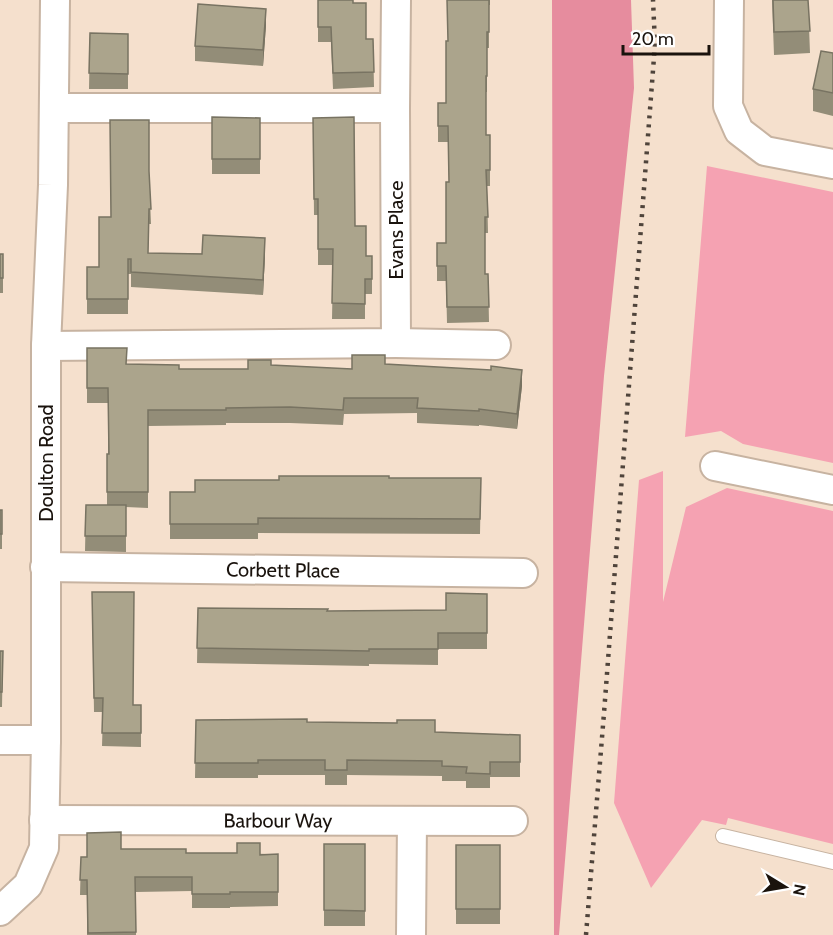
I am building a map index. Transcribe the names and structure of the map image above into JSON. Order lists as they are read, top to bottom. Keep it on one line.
{"streets":{"street":["Evans Place","Doulton Road","Corbett Place","Barbour Way"]},"crossings":[["Doulton Road","Corbett Place"],["Doulton Road","Barbour Way"]],"scale_bar":"20 m","north":"right"}
